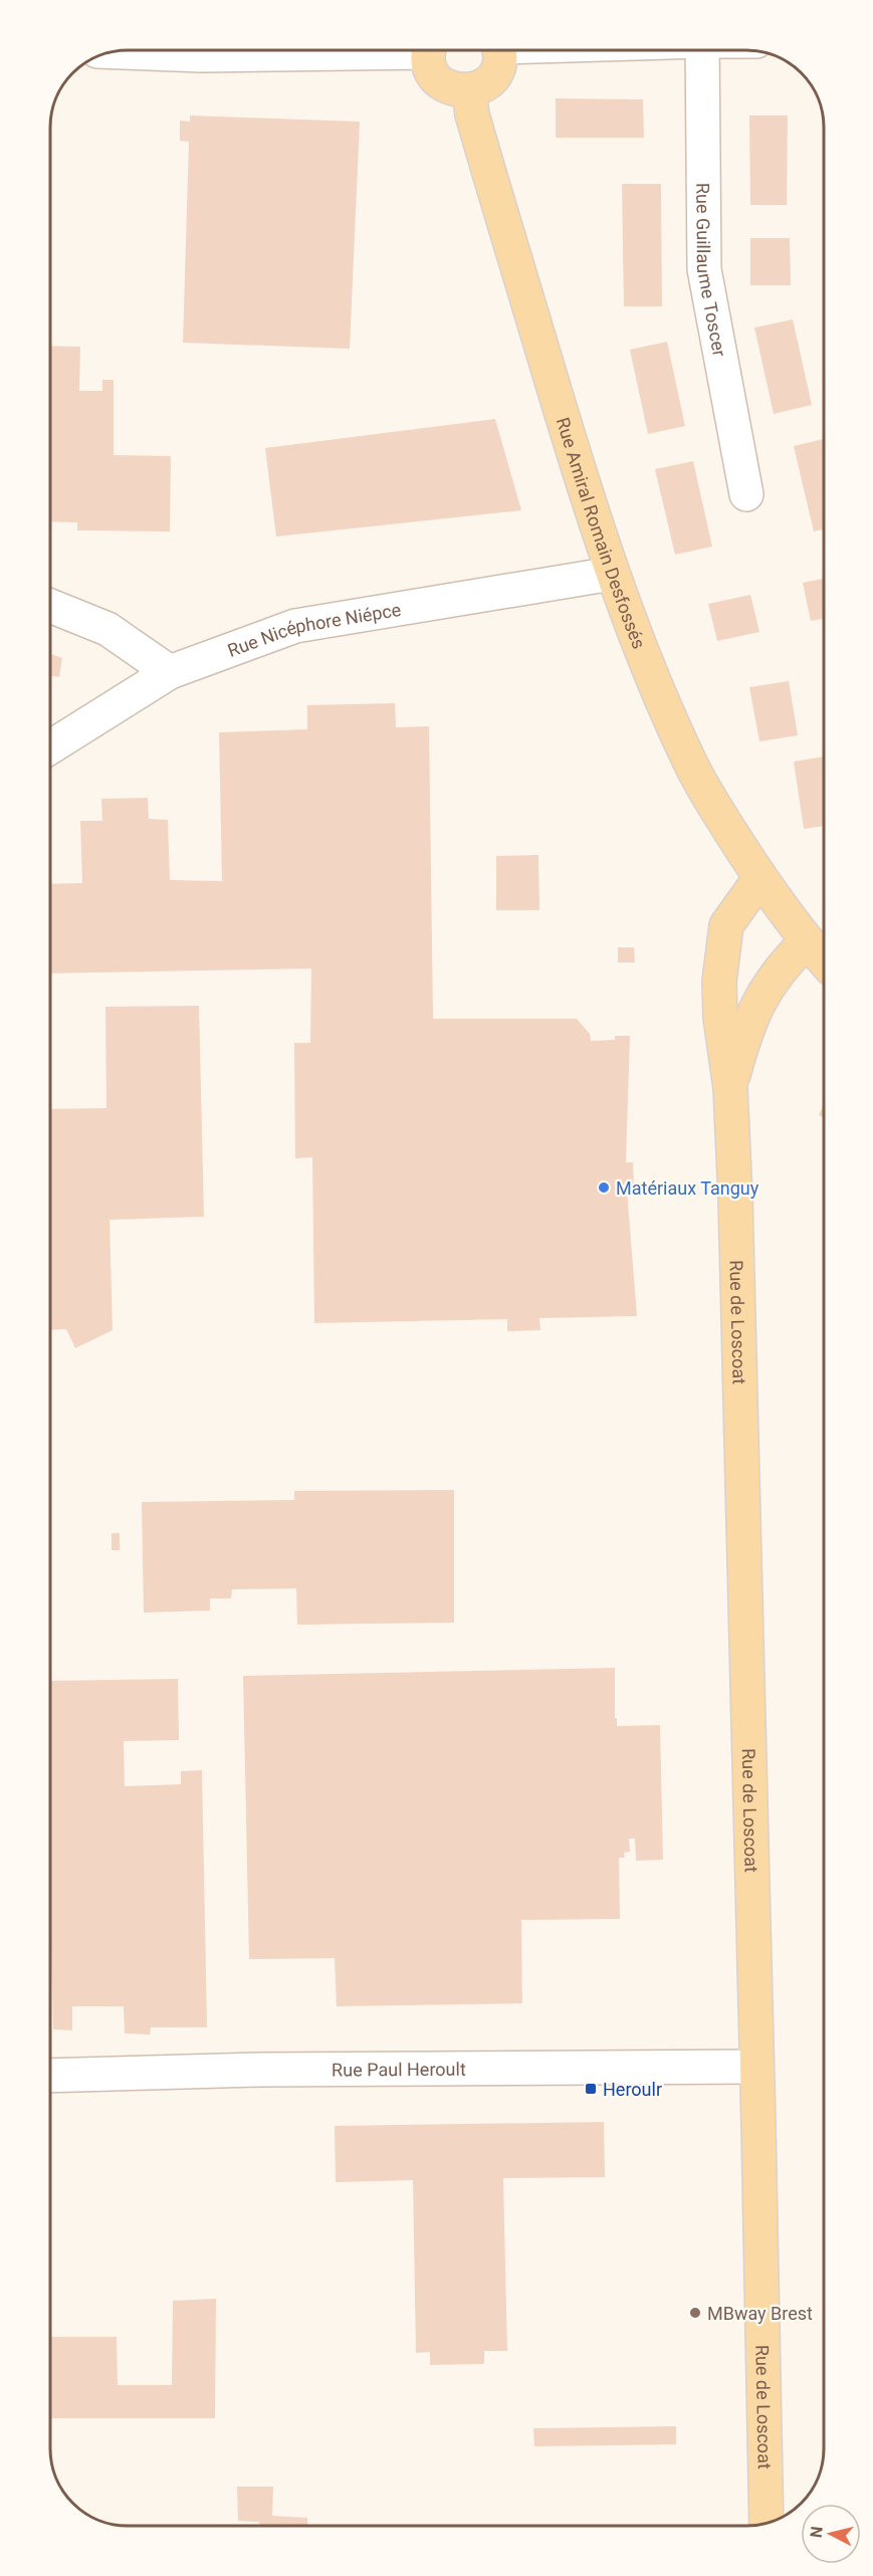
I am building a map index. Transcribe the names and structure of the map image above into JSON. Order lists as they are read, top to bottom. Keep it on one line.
{"streets":{"main road":["Rue Amiral Romain Desfossés","Rue de Loscoat"],"street":["Rue Guillaume Toscer","Rue Nicéphore Niépce","Rue Paul Heroult"]},"crossings":[["Rue Amiral Romain Desfossés","Rue Nicéphore Niépce"],["Rue Amiral Romain Desfossés","Rue de Loscoat"],["Rue de Loscoat","Rue Paul Heroult"]],"places":{"other":["Matériaux Tanguy","MBway Brest"],"transit":["Heroulr"]},"north":"left"}
